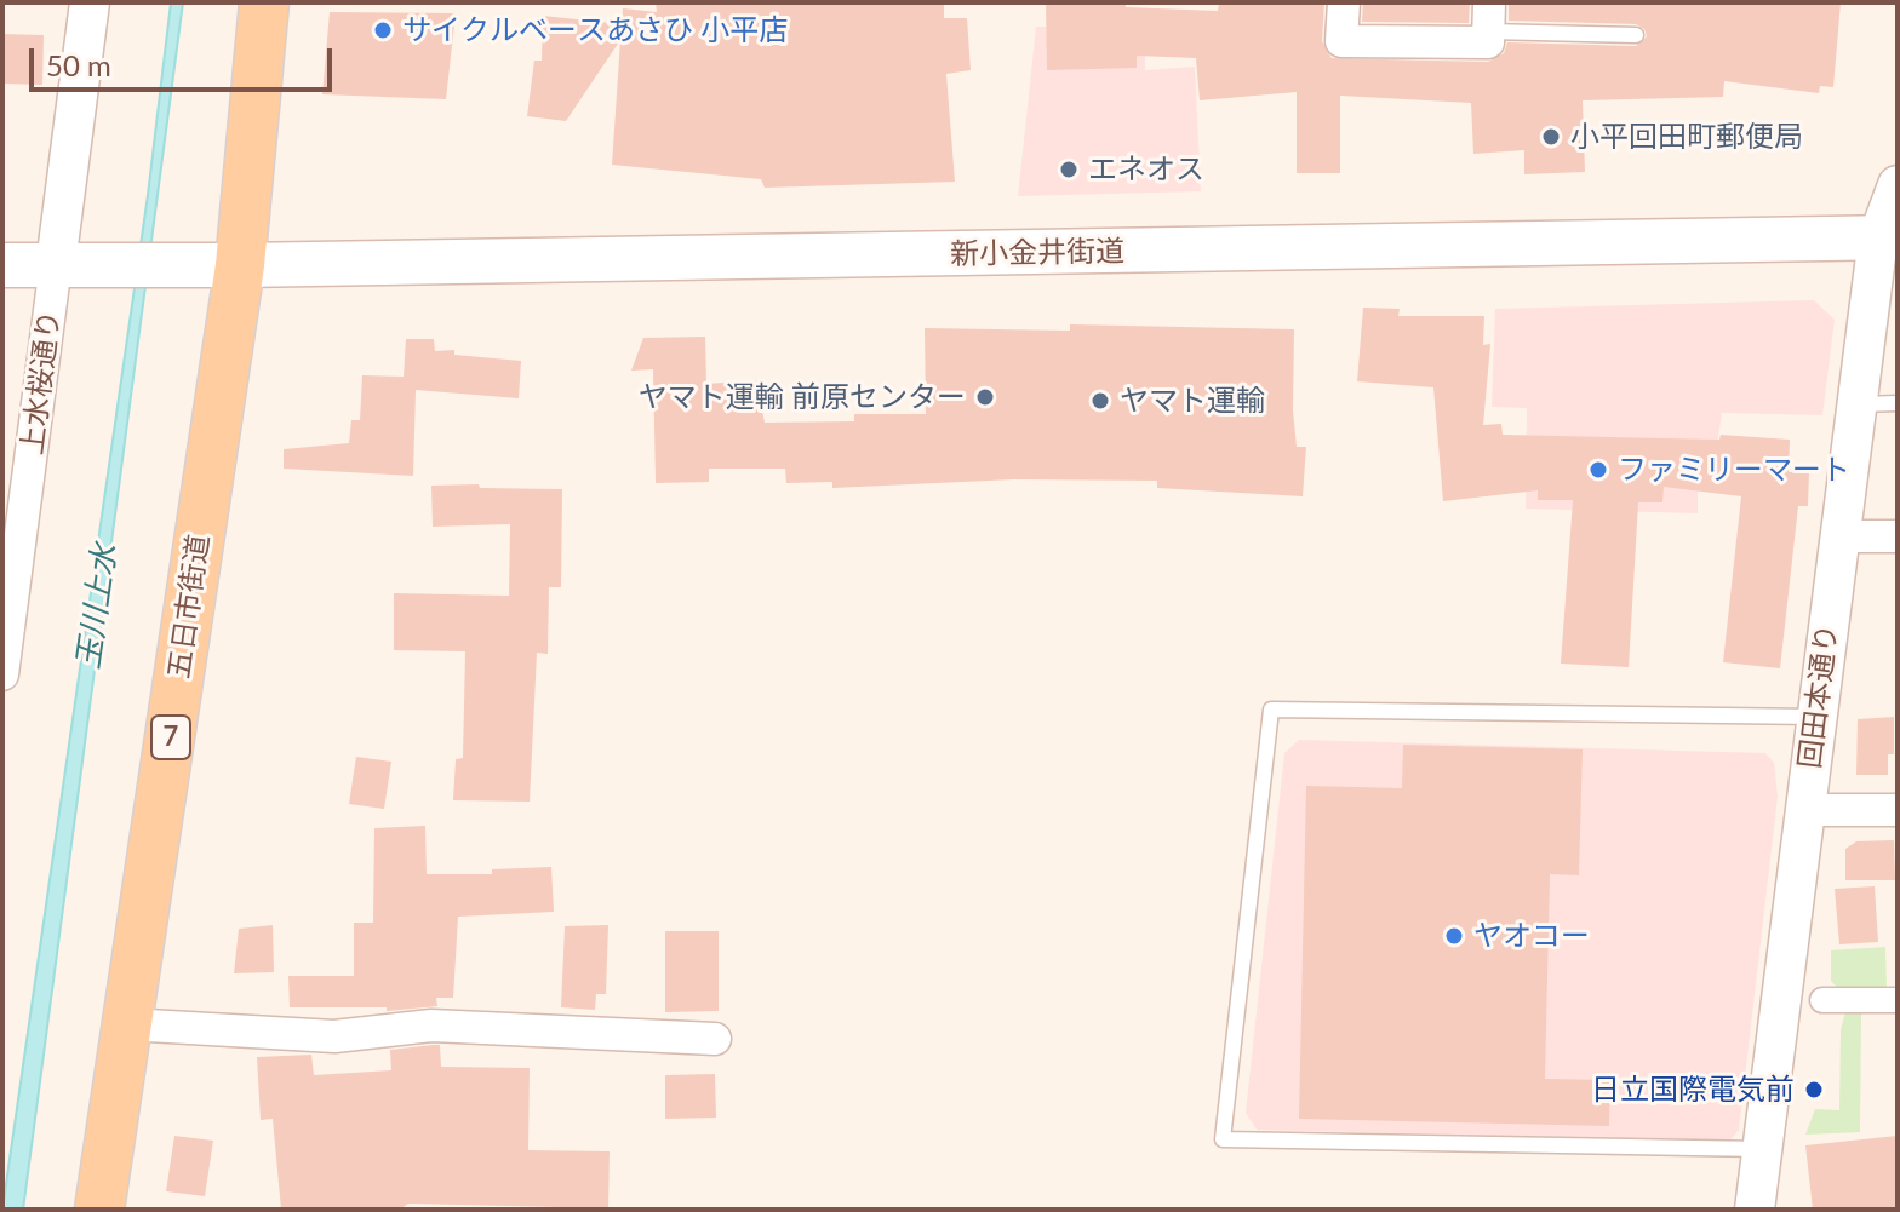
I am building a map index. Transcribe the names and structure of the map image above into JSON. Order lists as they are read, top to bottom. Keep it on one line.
{"streets":{"main road":["新小金井街道","五日市街道","7"],"street":["上水桜通り","回田本通り"]},"crossings":[["新小金井街道","上水桜通り"],["新小金井街道","五日市街道"],["新小金井街道","回田本通り"]],"water":["玉川上水"],"places":["サイクルベースあさひ 小平店","小平回田町郵便局","エネオス","ヤマト運輸 前原センター","ヤマト運輸","ファミリーマート","ヤオコー","日立国際電気前"],"scale_bar":"50 m"}
